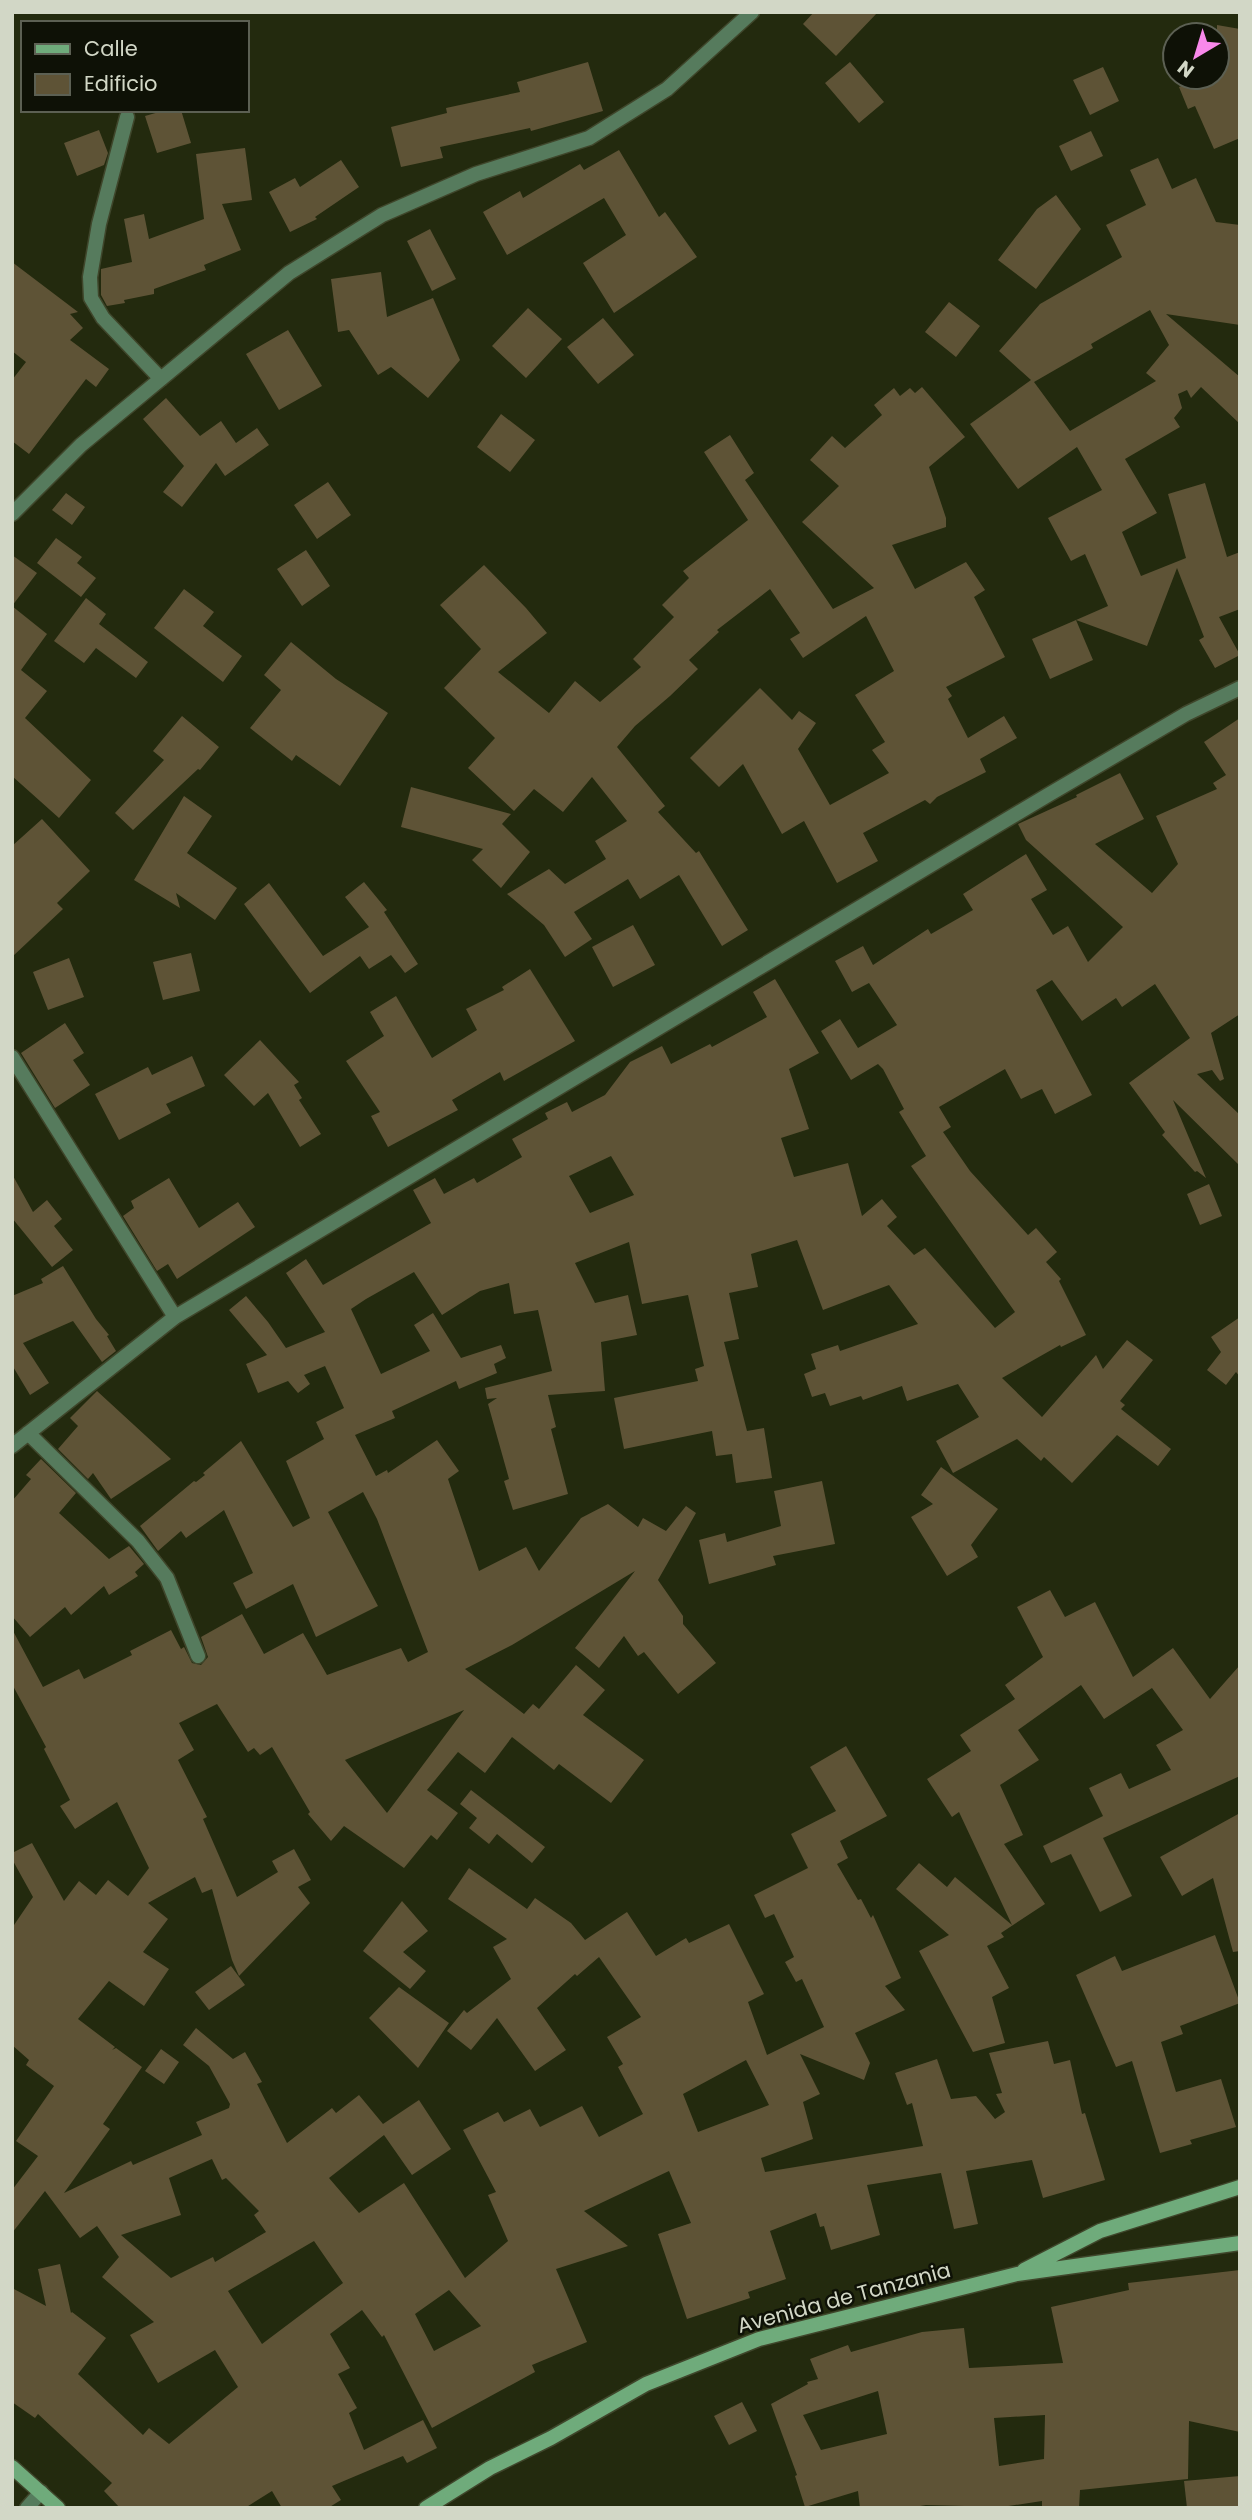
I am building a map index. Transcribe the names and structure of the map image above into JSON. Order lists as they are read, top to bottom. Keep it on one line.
{"streets":{"main road":["Avenida de Tanzania"]},"legend":["Calle","Edificio"],"north":"bottom left"}
